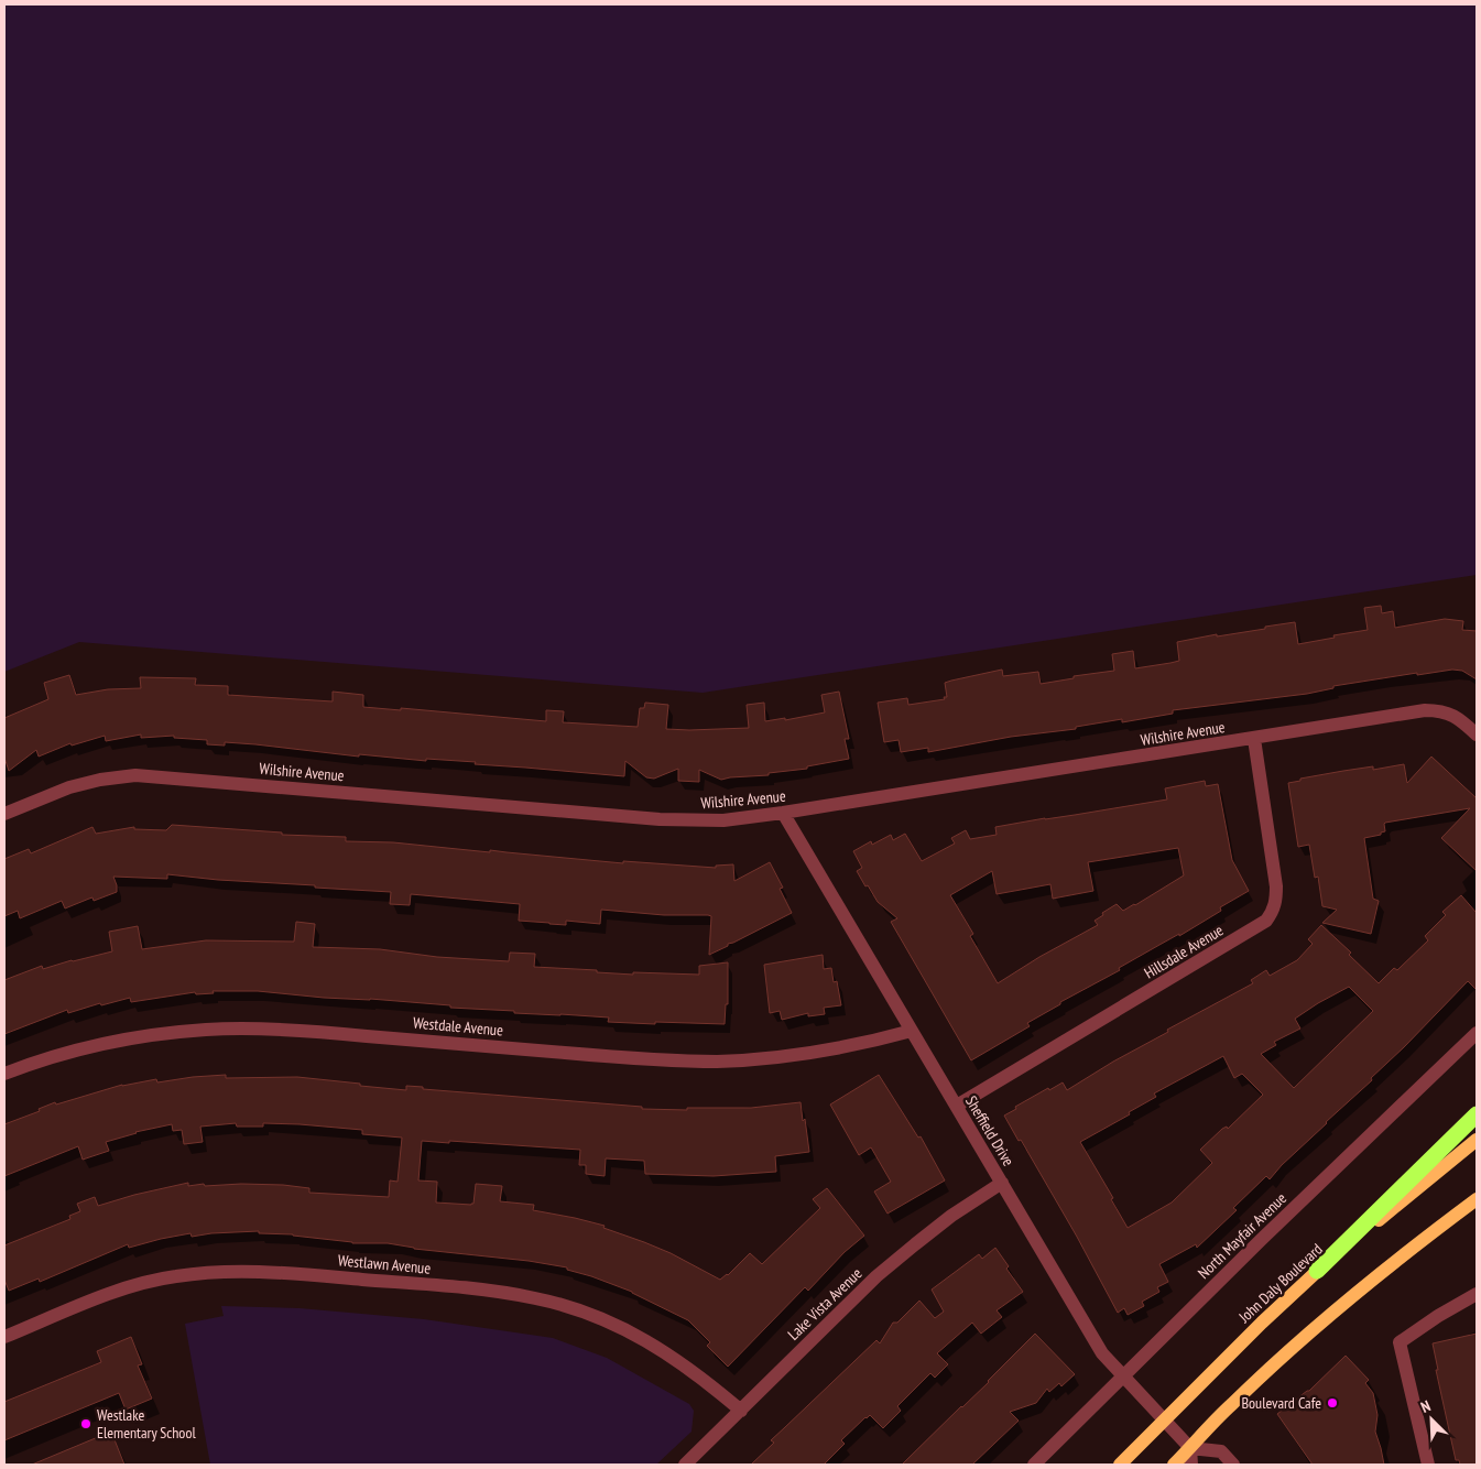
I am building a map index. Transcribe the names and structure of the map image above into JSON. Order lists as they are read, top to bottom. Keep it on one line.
{"streets":{"main road":["John Daly Boulevard"],"street":["Wilshire Avenue","Hillsdale Avenue","Westdale Avenue","Sheffield Drive","North Mayfair Avenue","Westlawn Avenue","Lake Vista Avenue"]},"crossings":[["Wilshire Avenue","Hillsdale Avenue"],["Wilshire Avenue","Sheffield Drive"],["Hillsdale Avenue","Sheffield Drive"],["Westdale Avenue","Sheffield Drive"],["Sheffield Drive","North Mayfair Avenue"],["Sheffield Drive","John Daly Boulevard"],["Sheffield Drive","Lake Vista Avenue"],["Westlawn Avenue","Lake Vista Avenue"]],"places":["Boulevard Cafe","Westlake Elementary School"],"north":"top left"}
